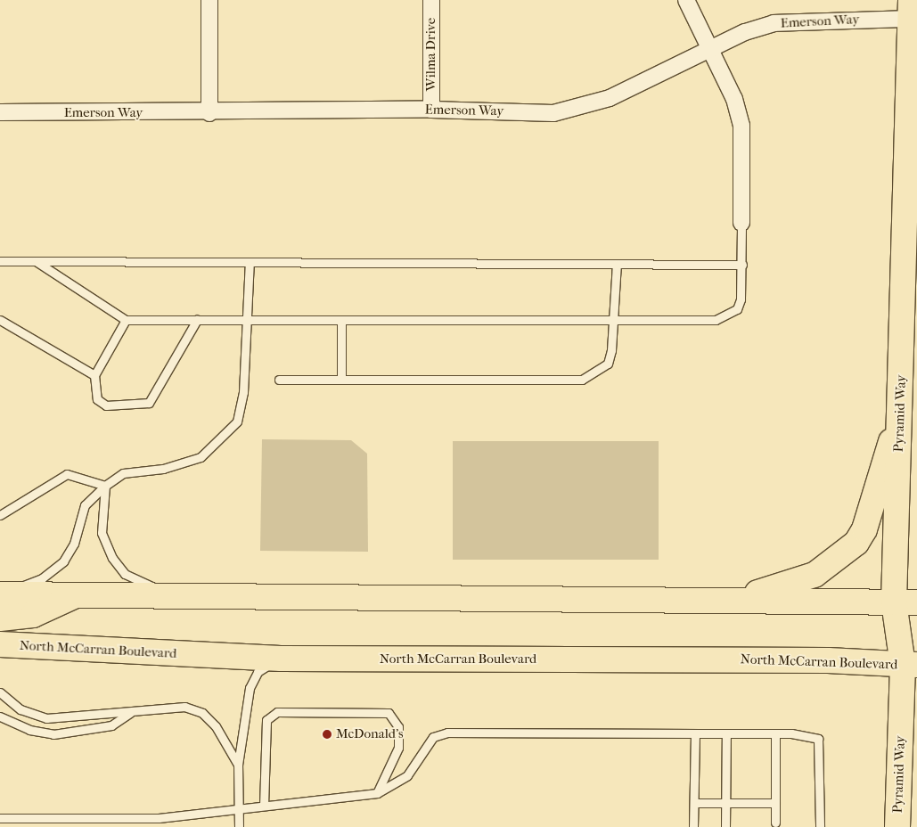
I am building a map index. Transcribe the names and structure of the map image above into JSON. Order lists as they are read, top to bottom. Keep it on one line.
{"streets":{"main road":["Pyramid Way","North McCarran Boulevard"],"street":["Emerson Way","Wilma Drive"]},"crossings":[["Emerson Way","Wilma Drive"],["Emerson Way","Pyramid Way"],["Pyramid Way","North McCarran Boulevard"]],"places":["McDonald's"]}
